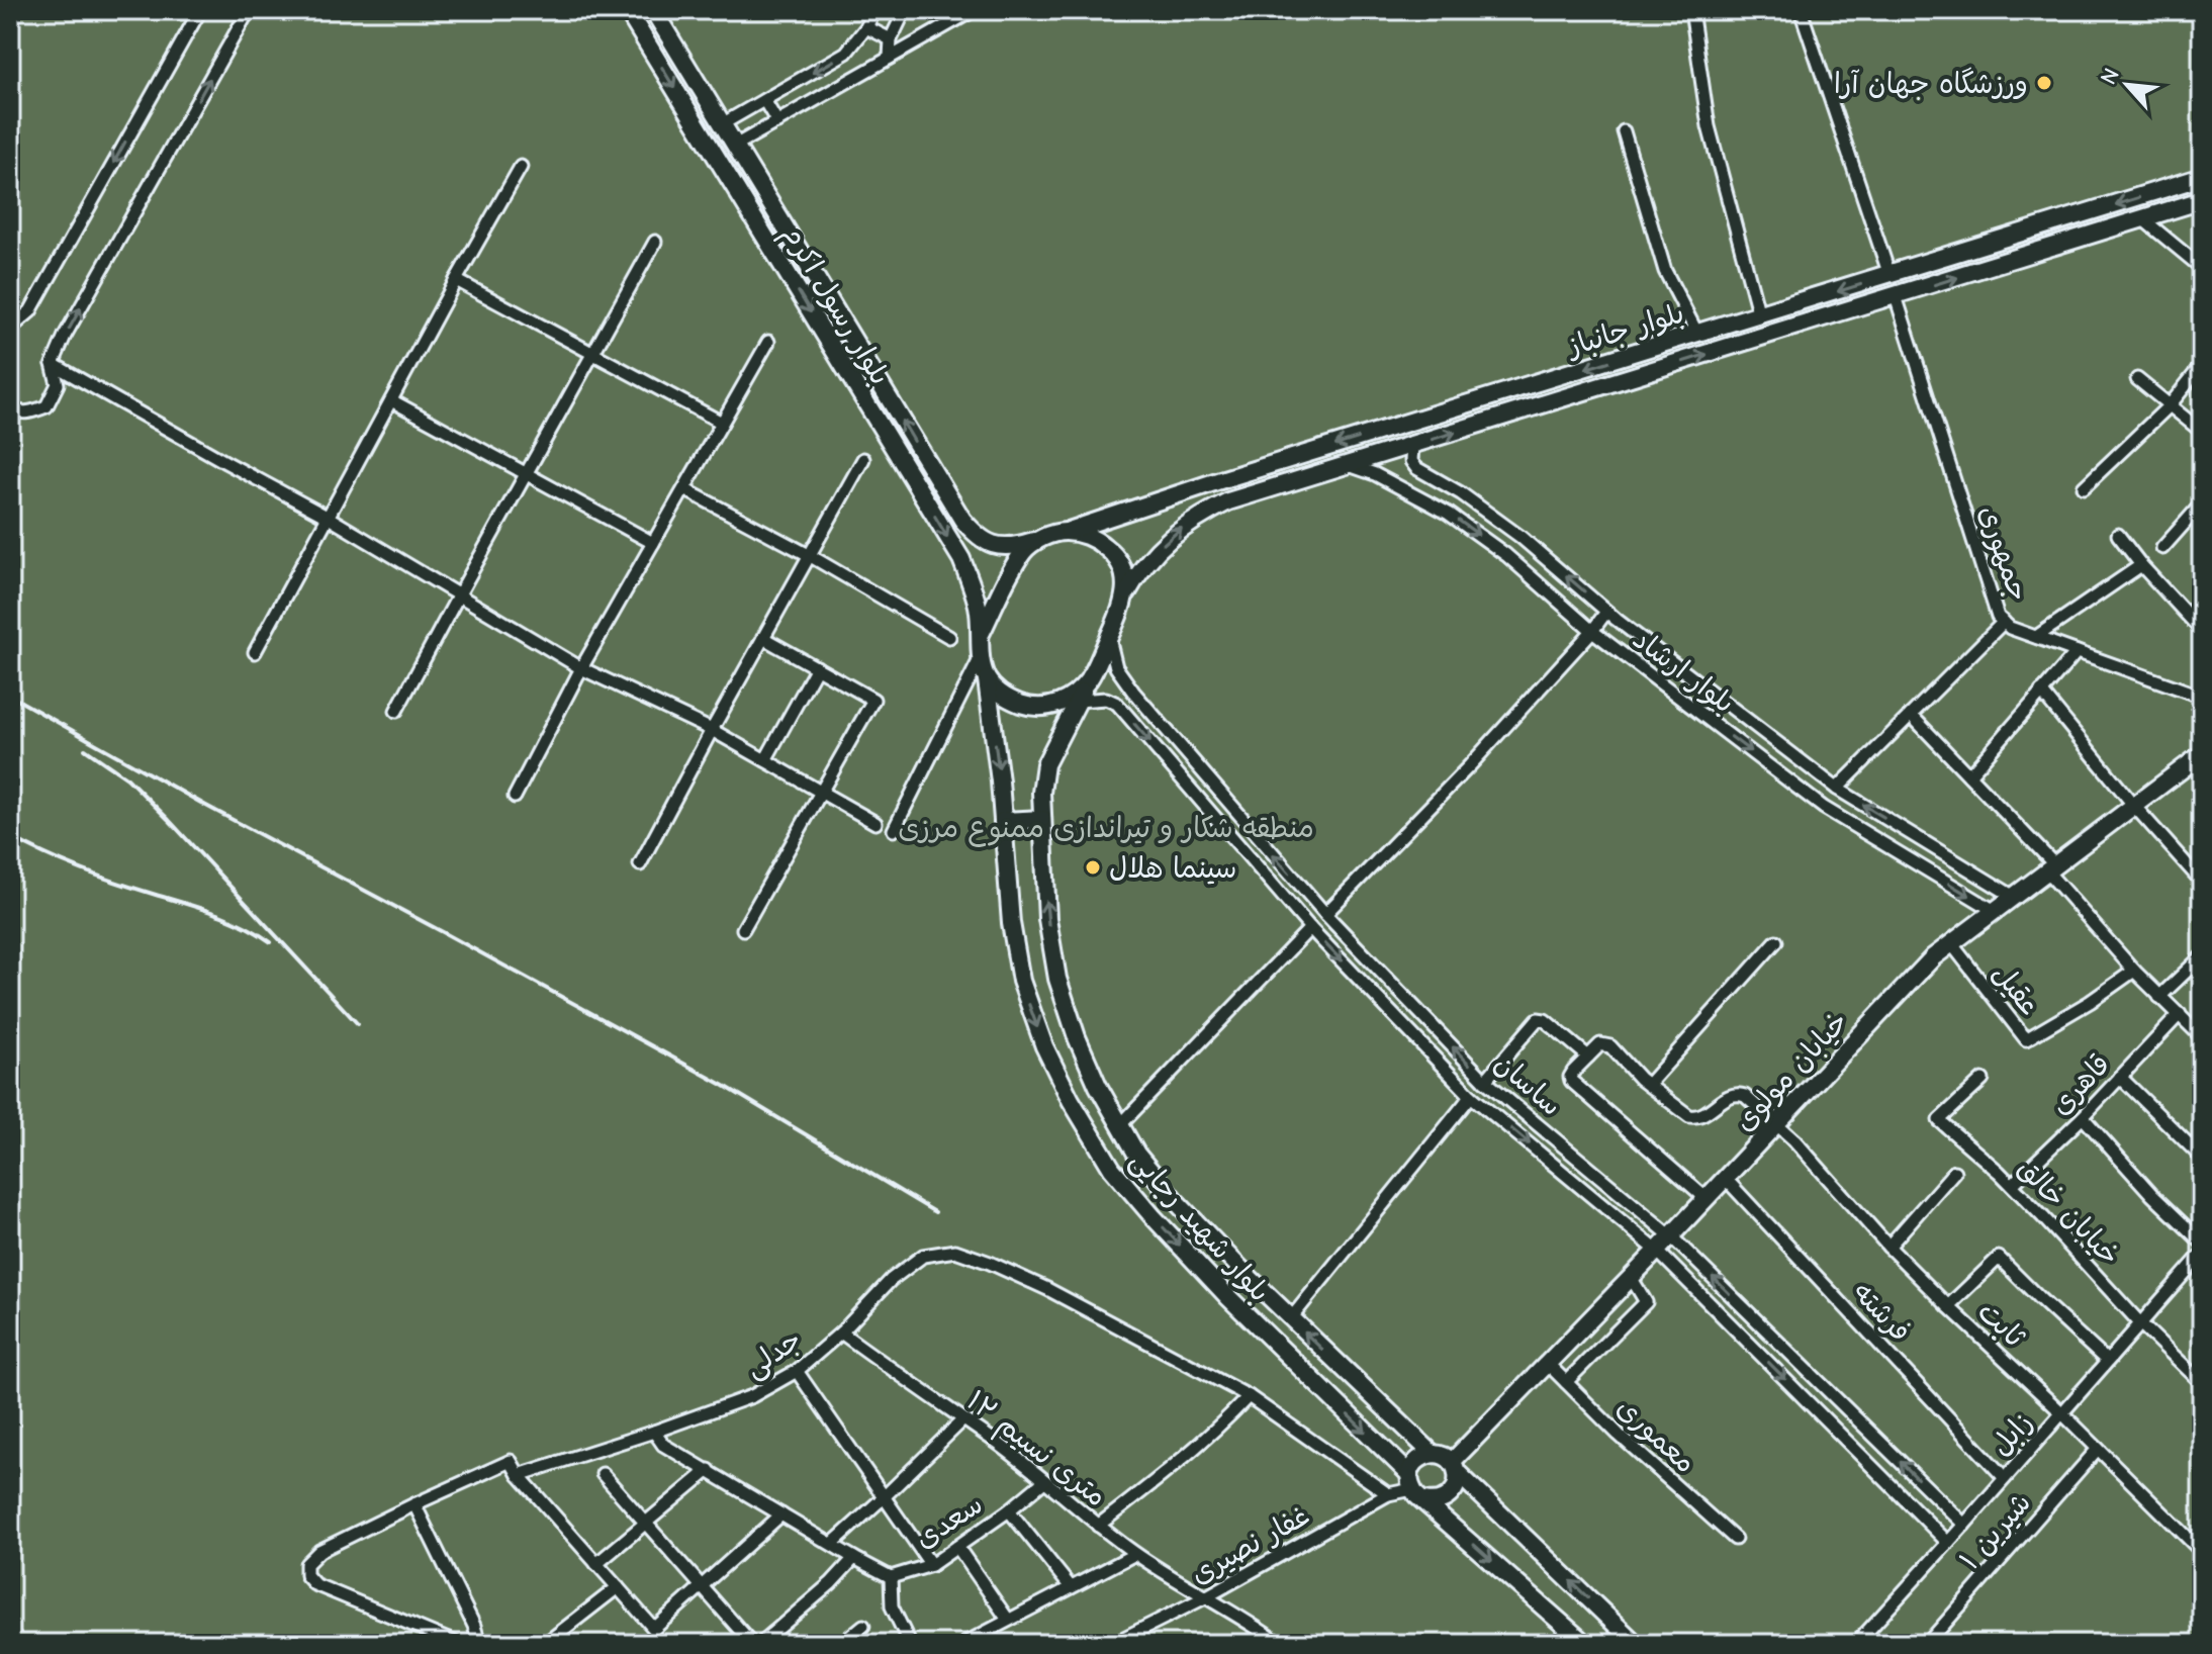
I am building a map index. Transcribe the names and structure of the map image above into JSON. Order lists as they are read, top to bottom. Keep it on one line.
{"streets":{"main road":["بلوار رسول اکرم","بلوار جانباز","خیابان مولوی","بلوار شهید رجایی"],"street":["جمهوری","بلوار ارشاد","عقیل","ساسان","قاهری","خیابان خالق","فرشته","ثابت","جدلی","زابل","معموری","۱۲ متری نسیم","سعدی","شیرین ۱","غفار نصیری"]},"crossings":[["بلوار رسول اکرم","بلوار جانباز"],["بلوار رسول اکرم","ساسان"],["بلوار رسول اکرم","بلوار شهید رجایی"],["بلوار جانباز","جمهوری"],["بلوار جانباز","بلوار ارشاد"],["بلوار جانباز","ساسان"],["بلوار جانباز","بلوار شهید رجایی"],["بلوار ارشاد","خیابان مولوی"],["عقیل","خیابان مولوی"],["خیابان مولوی","ساسان"],["خیابان مولوی","بلوار شهید رجایی"],["خیابان مولوی","فرشته"],["خیابان مولوی","ثابت"],["خیابان مولوی","معموری"],["خیابان مولوی","غفار نصیری"],["ساسان","بلوار شهید رجایی"],["ساسان","زابل"],["قاهری","خیابان خالق"],["خیابان خالق","زابل"],["بلوار شهید رجایی","غفار نصیری"],["فرشته","زابل"],["ثابت","زابل"],["ثابت","شیرین ۱"],["جدلی","۱۲ متری نسیم"],["جدلی","غفار نصیری"],["۱۲ متری نسیم","سعدی"],["۱۲ متری نسیم","غفار نصیری"]],"parks":["منطقه شکار و تیراندازی ممنوع مرزی"],"places":["ورزشگاه جهان آرا","سینما هلال"],"north":"top left"}
